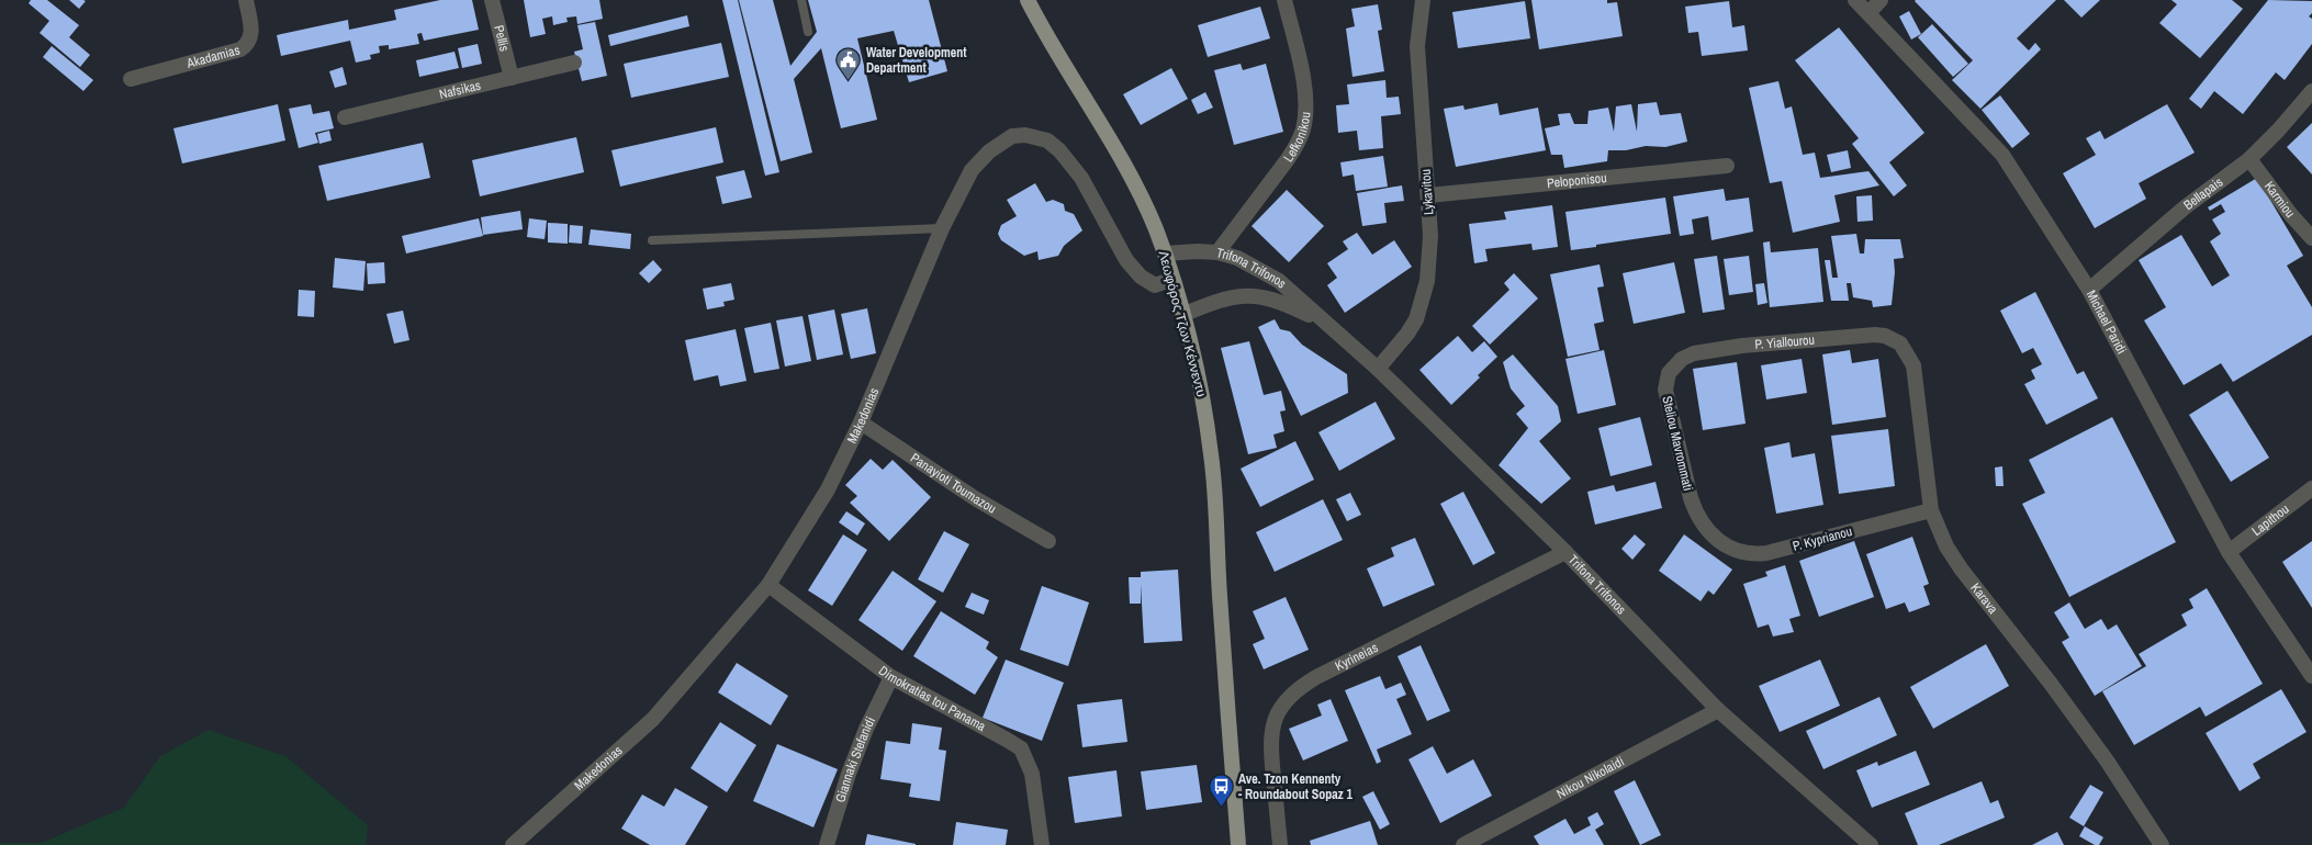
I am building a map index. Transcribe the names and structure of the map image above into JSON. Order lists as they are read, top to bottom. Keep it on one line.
{"streets":{"main road":["Λεωφόρος Τζων Κέννεντυ"],"street":["Pellis","Akadamias","Nafsikas","Lefkonikou","Peloponisou","Lykavitou","Bellapais","Karmiou","Trifona Trifonos","Michael Paridi","P. Yiallourou","Makedonias","Steliou Mavrommati","Panayioti Toumazou","Lapithou","P. Kyprianou","Karava","Kyrineias","Dimokratias tou Panama","Giannaki Stefanidi","Nikou Nikolaidi"]},"crossings":[["Pellis","Nafsikas"],["Lefkonikou","Trifona Trifonos"],["Peloponisou","Lykavitou"],["Lykavitou","Trifona Trifonos"],["Bellapais","Karmiou"],["Bellapais","Michael Paridi"],["Trifona Trifonos","Λεωφόρος Τζων Κέννεντυ"],["Trifona Trifonos","Kyrineias"],["Trifona Trifonos","Nikou Nikolaidi"],["Michael Paridi","Lapithou"],["Λεωφόρος Τζων Κέννεντυ","Makedonias"],["P. Yiallourou","Steliou Mavrommati"],["P. Yiallourou","Karava"],["Makedonias","Panayioti Toumazou"],["Makedonias","Dimokratias tou Panama"],["Steliou Mavrommati","P. Kyprianou"],["P. Kyprianou","Karava"],["Dimokratias tou Panama","Giannaki Stefanidi"]],"places":{"public building":["Water Development Department"],"bus stop":["Ave. Tzon Kennenty - Roundabout Sopaz 1"]}}
